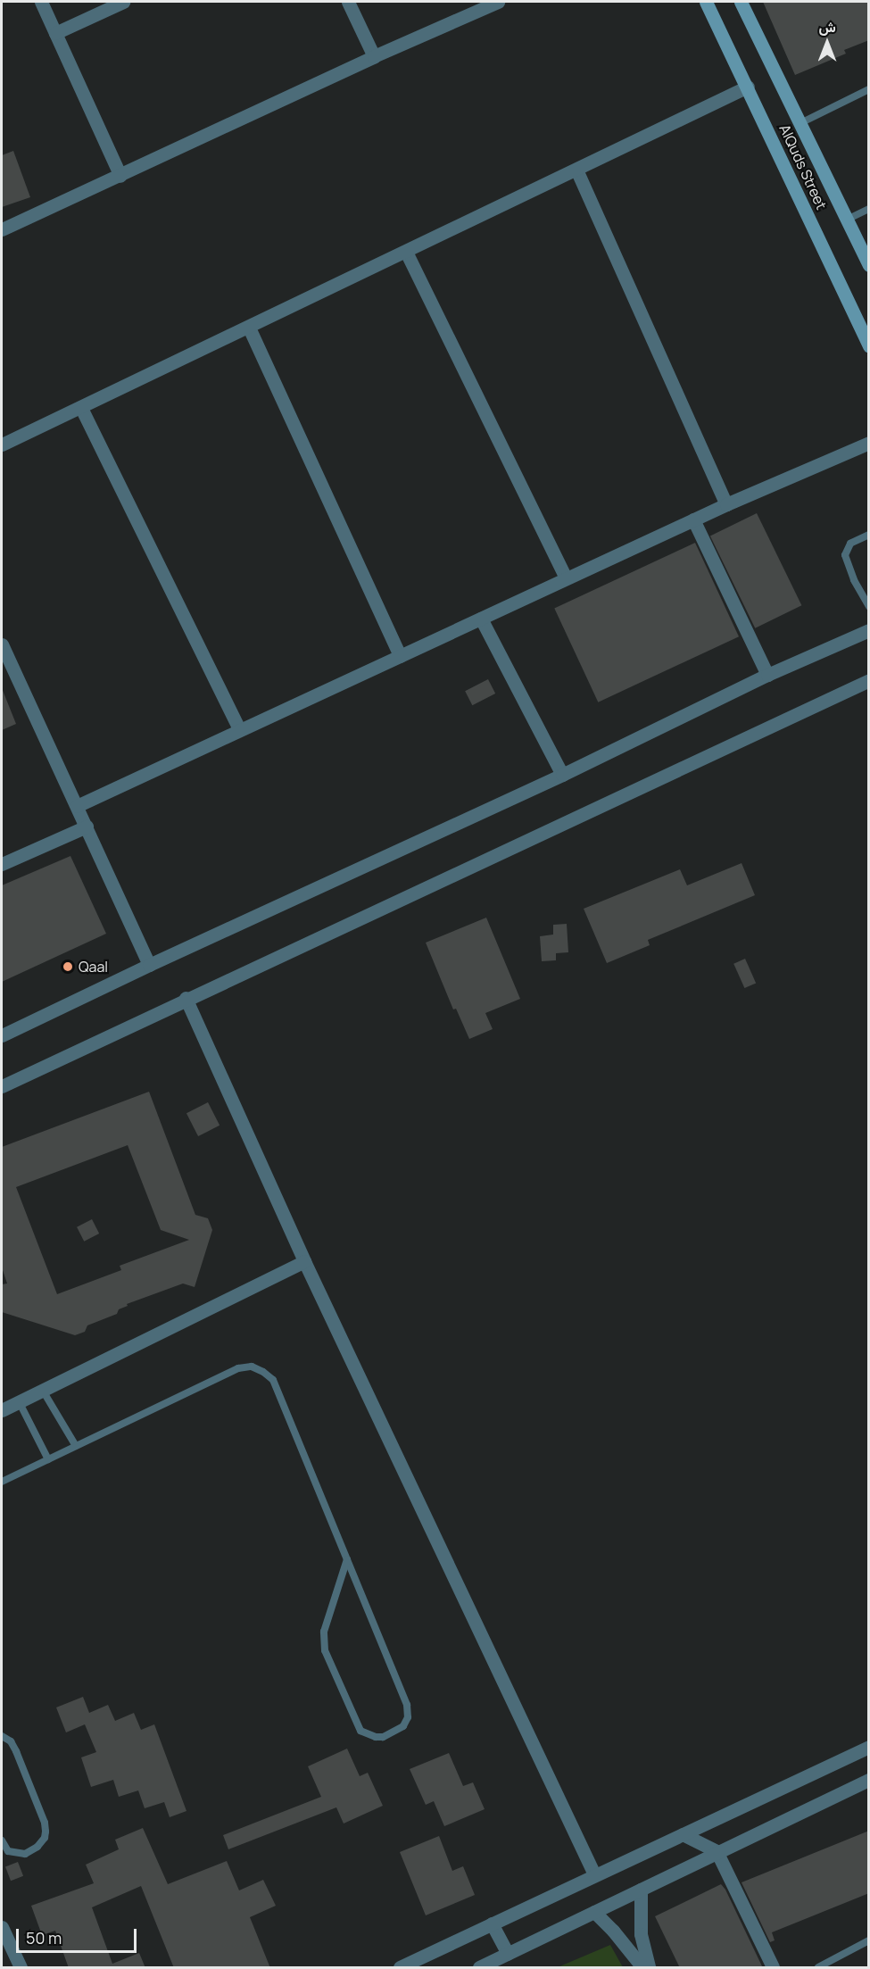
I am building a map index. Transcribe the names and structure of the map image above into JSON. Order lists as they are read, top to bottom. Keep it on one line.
{"streets":{"street":["AlQuds Street"]},"places":["Qaal"],"scale_bar":"50 m","north":"top"}
